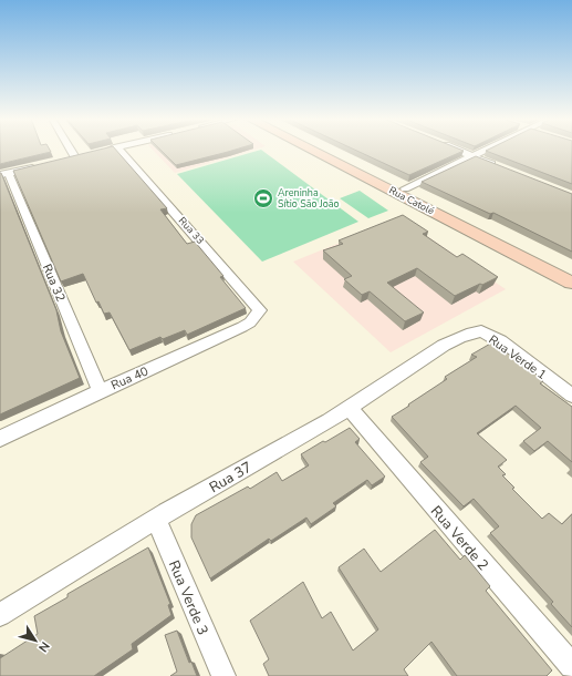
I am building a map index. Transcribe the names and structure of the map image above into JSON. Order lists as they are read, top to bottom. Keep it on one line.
{"streets":{"street":["Rua Catolé","Rua 33","Rua 32","Rua Verde 1","Rua 40","Rua 37","Rua Verde 2","Rua Verde 3"]},"crossings":[["Rua 33","Rua 40"],["Rua 32","Rua 40"],["Rua Verde 1","Rua 37"],["Rua 37","Rua Verde 2"],["Rua 37","Rua Verde 3"]],"places":{"sports":["Areninha Sítio São João"]},"north":"bottom right"}
